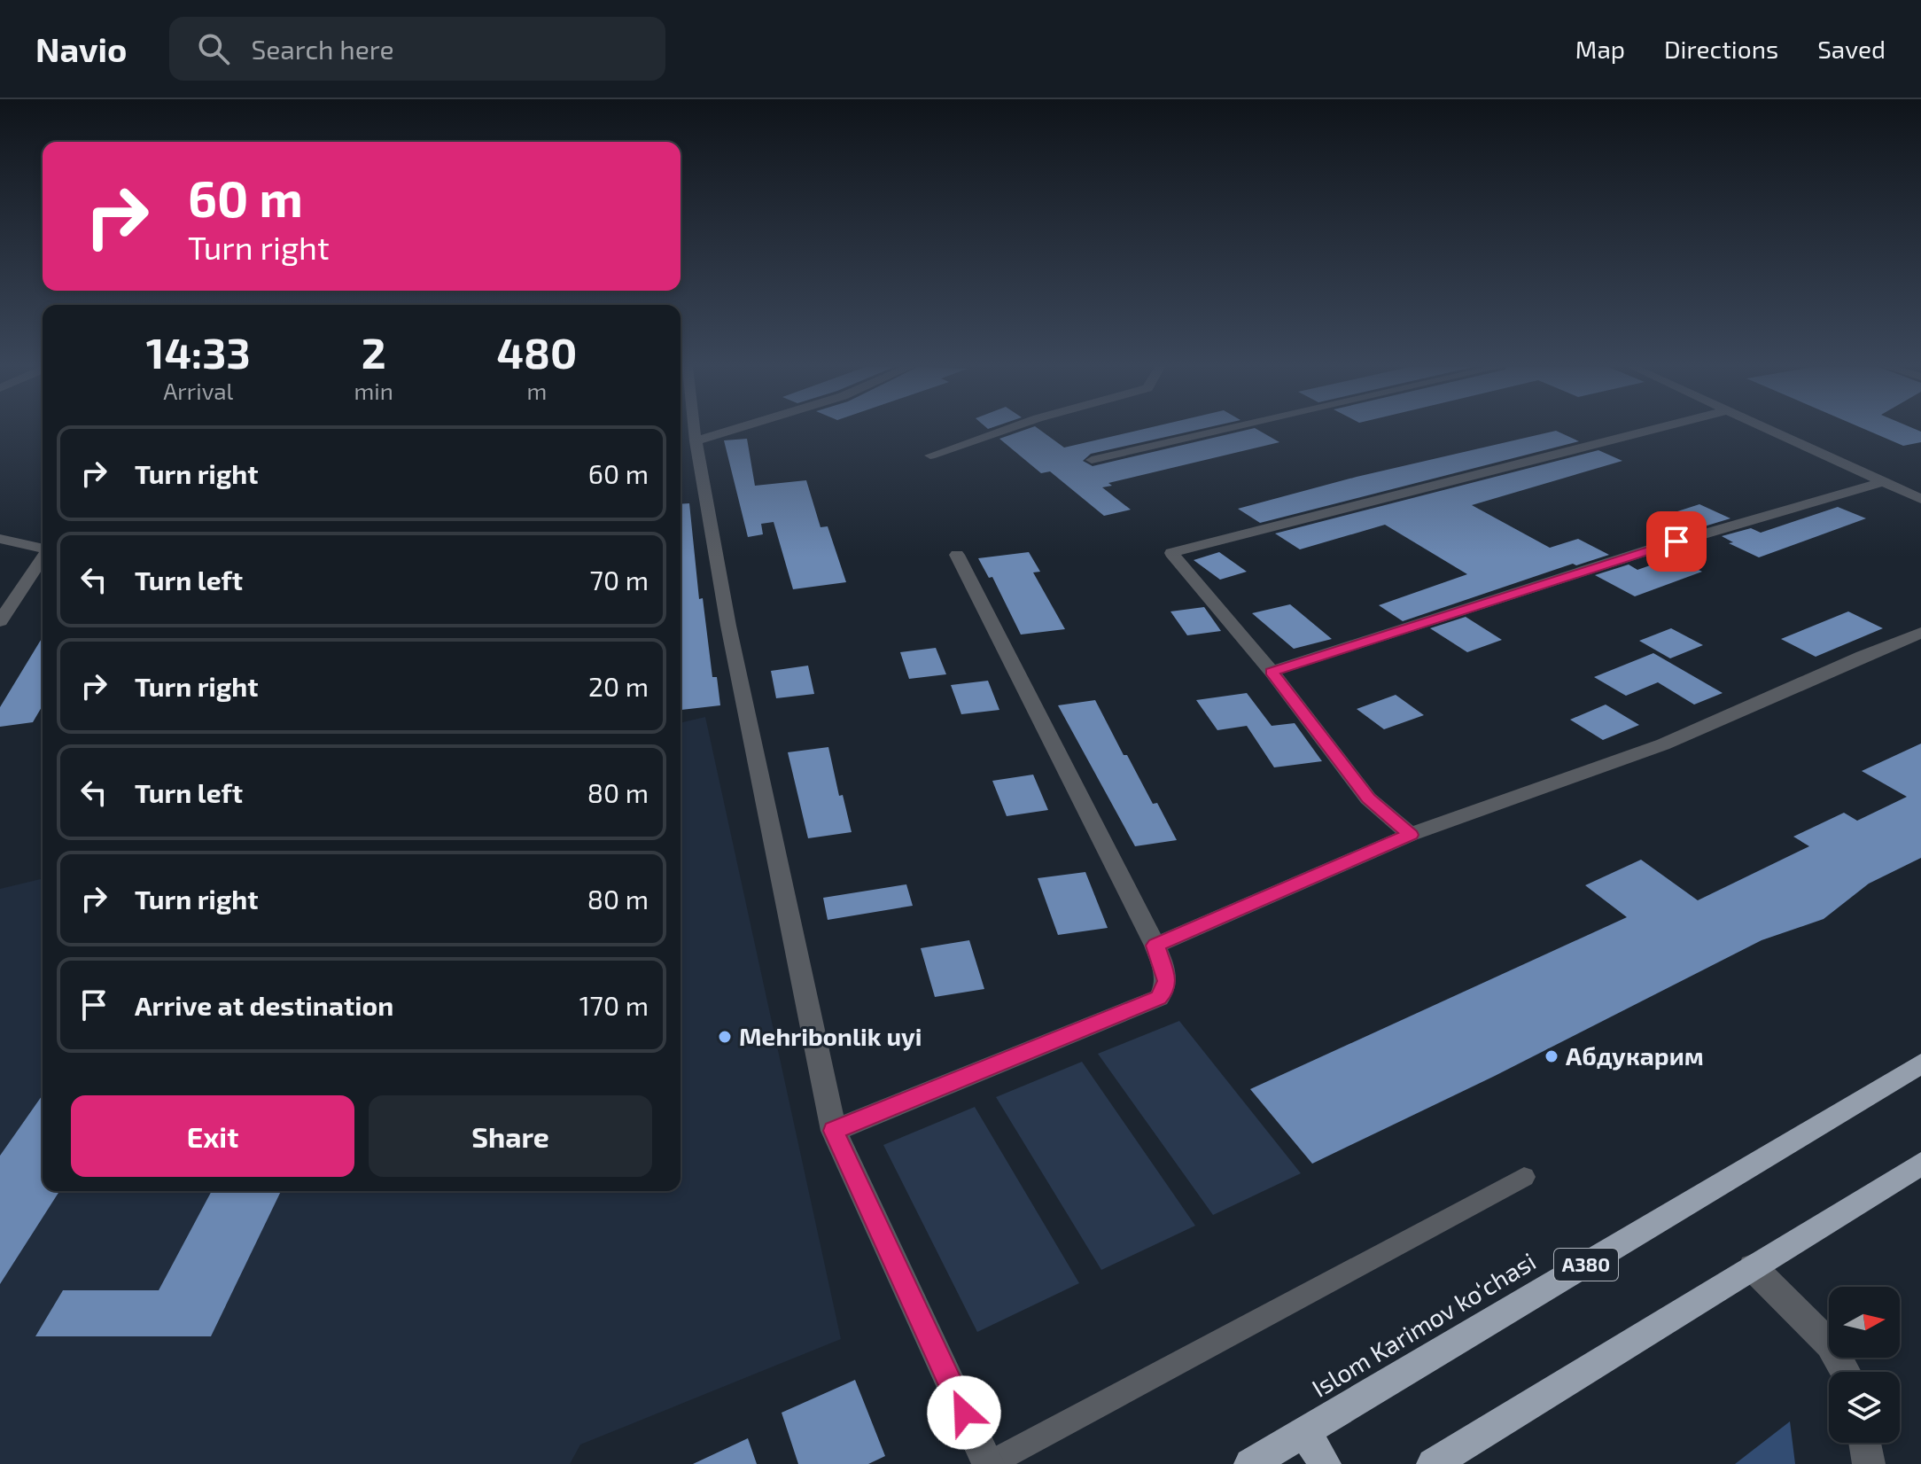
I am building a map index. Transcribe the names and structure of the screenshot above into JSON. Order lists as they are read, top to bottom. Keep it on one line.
{"streets":{"highway":["A380","Islom Karimov ko‘chasi"]},"places":["Mehribonlik uyi","Абдукарим"],"north":"right","page":{"header":"Navio","search":"Search here","nav":["Map","Directions","Saved"],"turn":["60 m","Turn right"],"eta":["14:33","Arrival","2","min","480","m"],"list":[{"name":"Turn right","value":"60 m"},{"name":"Turn left","value":"70 m"},{"name":"Turn right","value":"20 m"},{"name":"Turn left","value":"80 m"},{"name":"Turn right","value":"80 m"},{"name":"Arrive at destination","value":"170 m"}],"buttons":["Exit","Share"]}}
